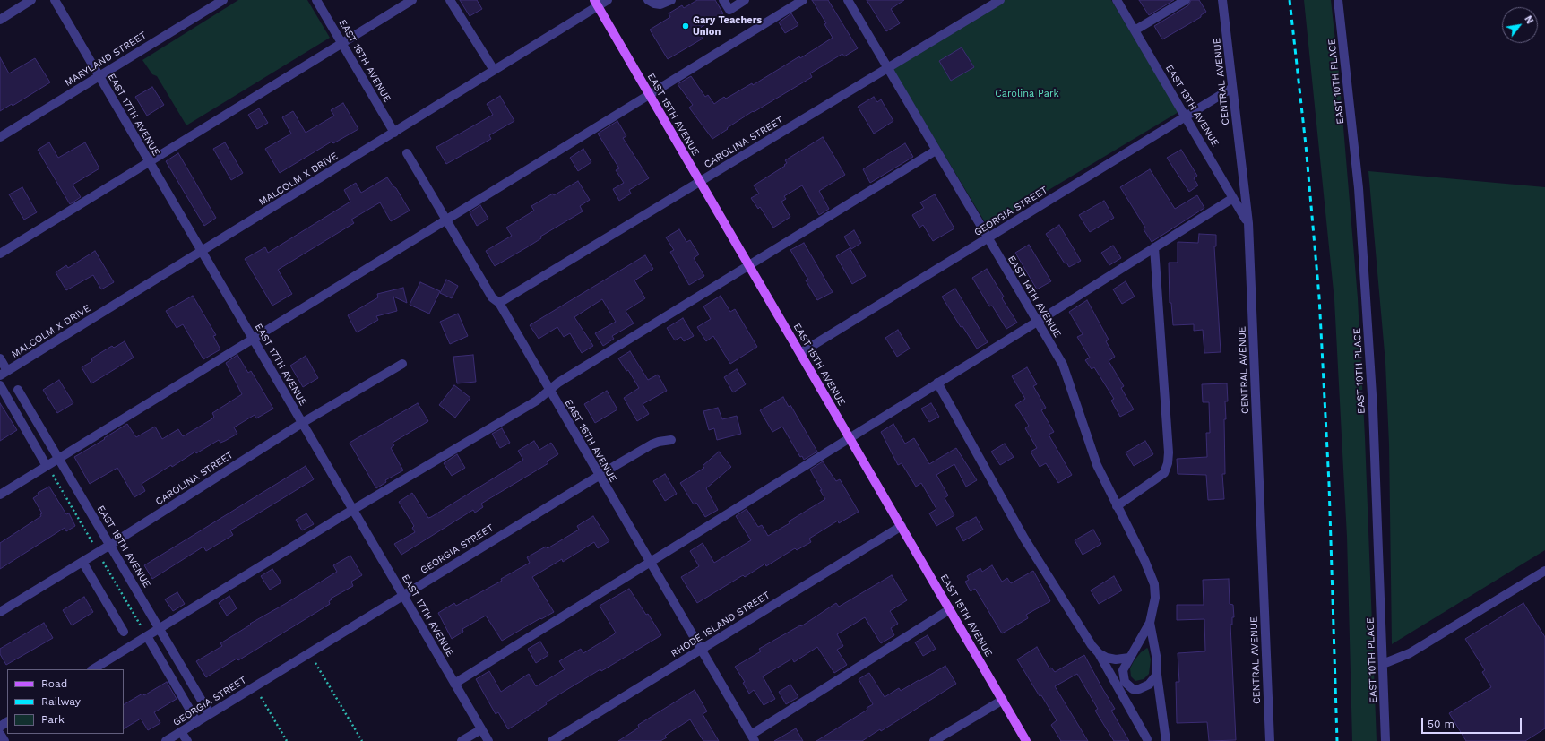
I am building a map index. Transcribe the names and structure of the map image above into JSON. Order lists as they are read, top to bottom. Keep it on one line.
{"streets":{"main road":["EAST 15TH AVENUE"],"street":["MARYLAND STREET","EAST 16TH AVENUE","CENTRAL AVENUE","EAST 10TH PLACE","EAST 13TH AVENUE","EAST 17TH AVENUE","CAROLINA STREET","MALCOLM X DRIVE","GEORGIA STREET","EAST 14TH AVENUE","EAST 18TH AVENUE","RHODE ISLAND STREET"]},"crossings":[["MARYLAND STREET","EAST 17TH AVENUE"],["EAST 16TH AVENUE","CAROLINA STREET"],["EAST 16TH AVENUE","MALCOLM X DRIVE"],["EAST 16TH AVENUE","GEORGIA STREET"],["EAST 16TH AVENUE","RHODE ISLAND STREET"],["CENTRAL AVENUE","EAST 13TH AVENUE"],["CENTRAL AVENUE","GEORGIA STREET"],["EAST 13TH AVENUE","GEORGIA STREET"],["EAST 17TH AVENUE","CAROLINA STREET"],["EAST 17TH AVENUE","MALCOLM X DRIVE"],["EAST 17TH AVENUE","GEORGIA STREET"],["EAST 15TH AVENUE","CAROLINA STREET"],["EAST 15TH AVENUE","MALCOLM X DRIVE"],["EAST 15TH AVENUE","GEORGIA STREET"],["EAST 15TH AVENUE","RHODE ISLAND STREET"],["CAROLINA STREET","EAST 14TH AVENUE"],["CAROLINA STREET","EAST 18TH AVENUE"],["GEORGIA STREET","EAST 14TH AVENUE"],["GEORGIA STREET","EAST 18TH AVENUE"]],"parks":["Carolina Park"],"places":["Gary Teachers Union"],"legend":["Road","Railway","Park"],"scale_bar":"50 m","north":"top right"}
